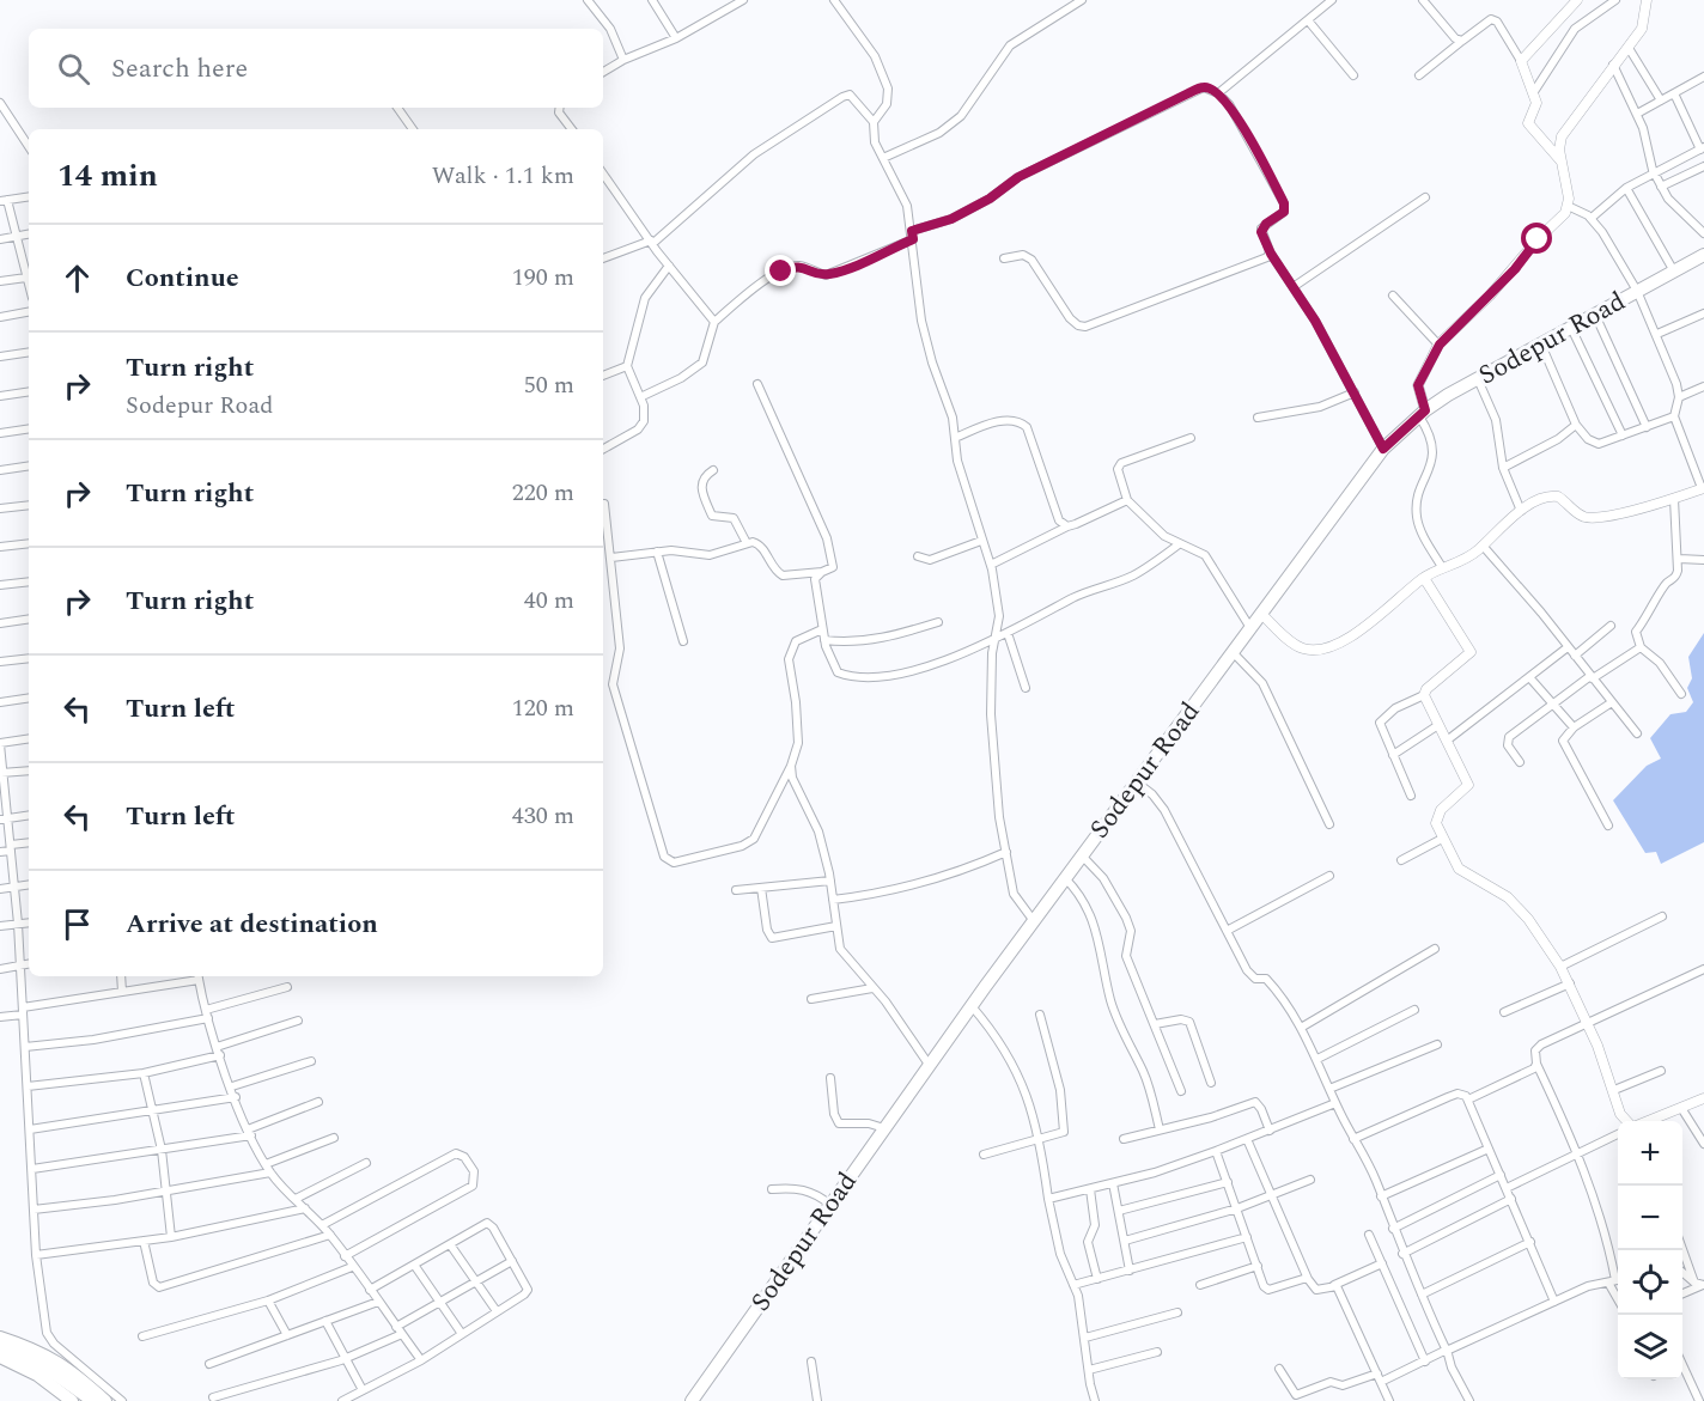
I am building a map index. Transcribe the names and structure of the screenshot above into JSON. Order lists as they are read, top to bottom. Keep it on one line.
{"streets":{"main road":["Sodepur Road"]},"page":{"search":"Search here","heading":["14 min","Walk · 1.1 km"],"list":[["Continue","190 m"],["Turn right","Sodepur Road","50 m"],["Turn right","220 m"],["Turn right","40 m"],["Turn left","120 m"],["Turn left","430 m"],"Arrive at destination"],"map_buttons":["+","−"]}}
